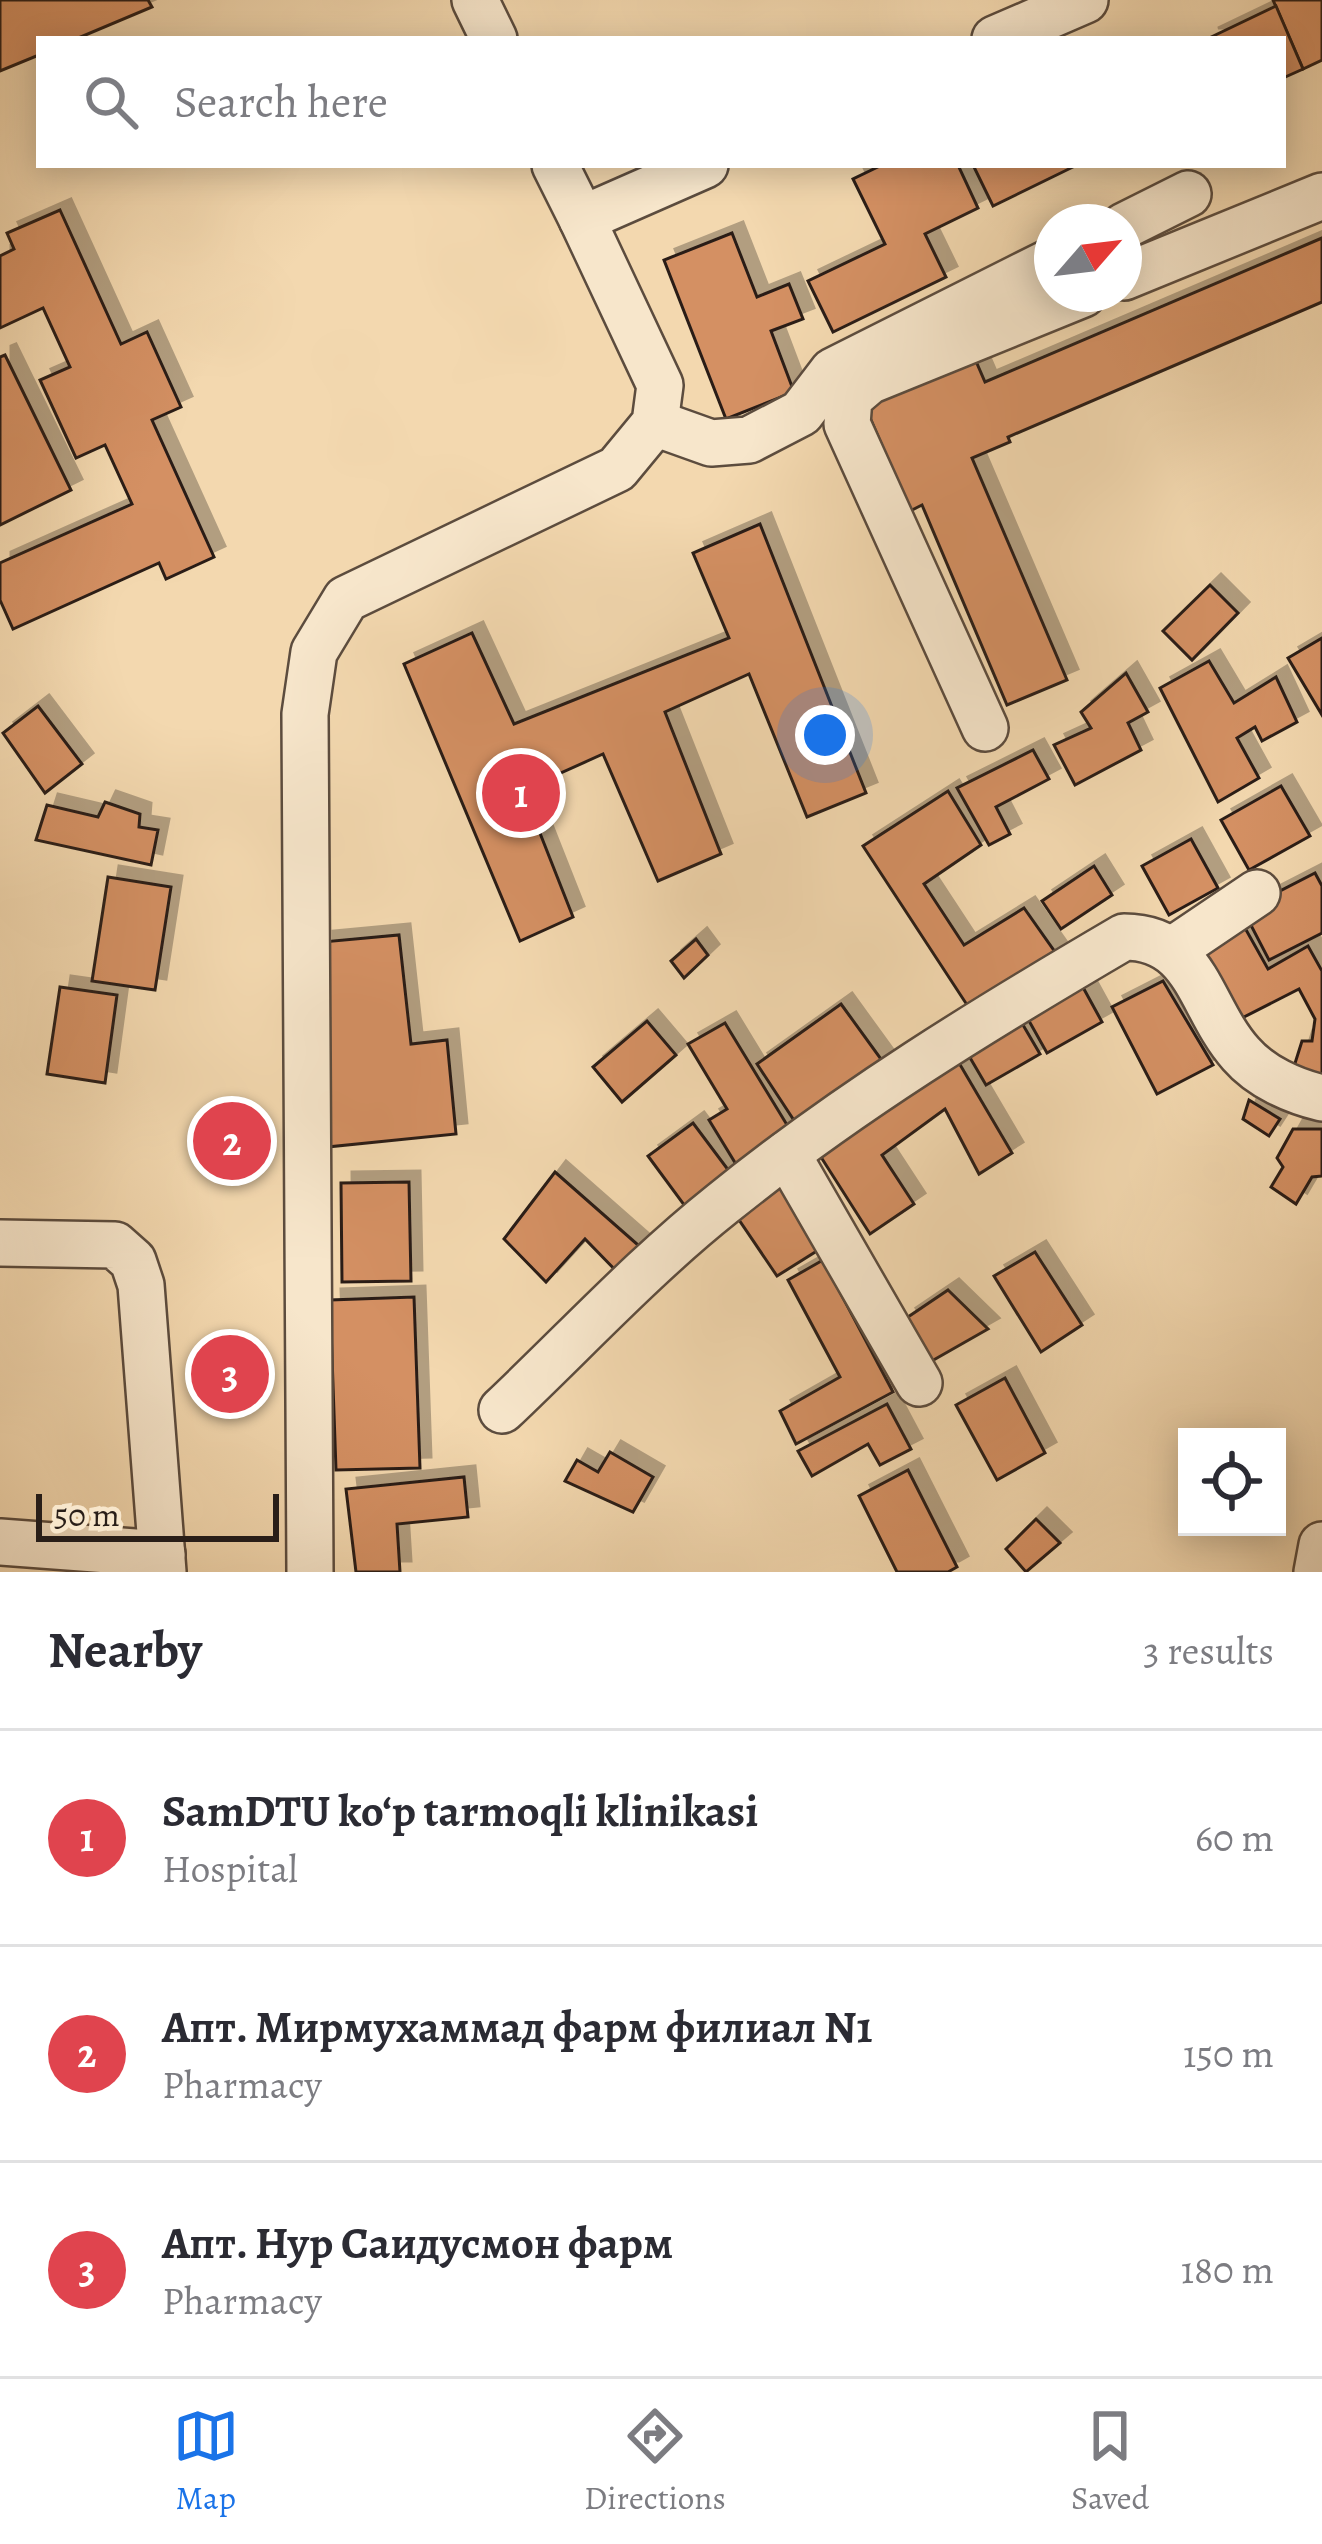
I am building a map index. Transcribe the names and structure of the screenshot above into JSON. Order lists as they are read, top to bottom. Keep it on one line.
{"scale_bar":"50 m","north":"top right","page":{"search":"Search here","pins":["1","2","3"],"scale":"50 m","heading":["Nearby","3 results"],"list":[{"mark":"1","name":"SamDTU ko‘p tarmoqli klinikasi","note":"Hospital","value":"60 m"},{"mark":"2","name":"Апт. Мирмухаммад фарм филиал N1","note":"Pharmacy","value":"150 m"},{"mark":"3","name":"Апт. Нур Саидусмон фарм","note":"Pharmacy","value":"180 m"}],"nav":["Map","Directions","Saved"]}}
